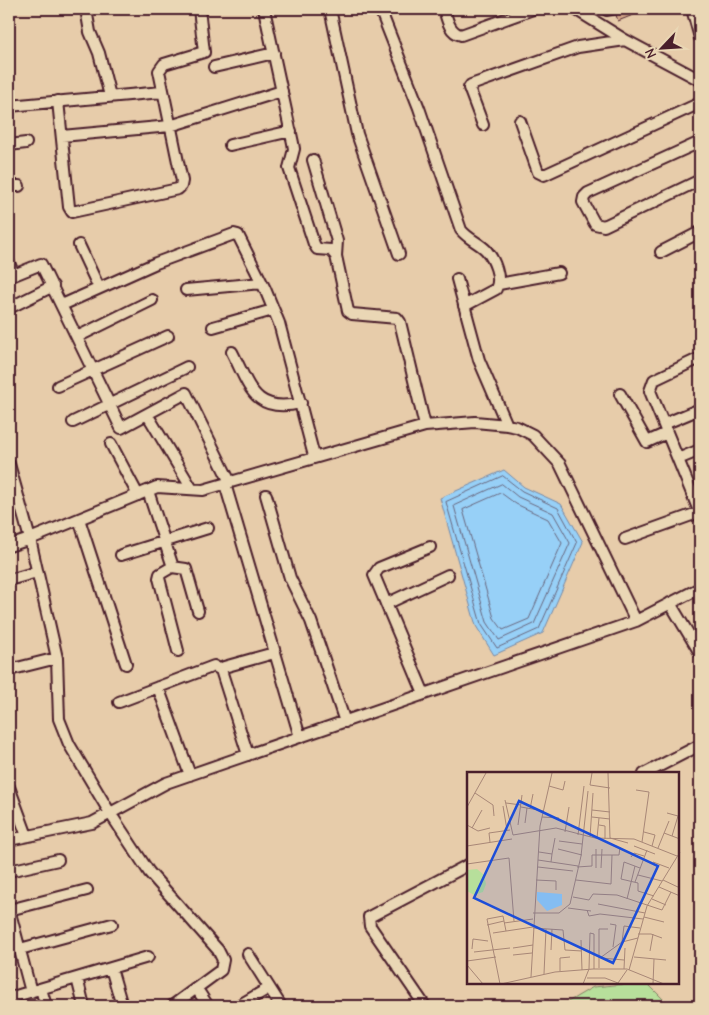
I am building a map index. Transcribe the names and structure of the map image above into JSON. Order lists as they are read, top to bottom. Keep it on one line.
{"north":"bottom left"}
